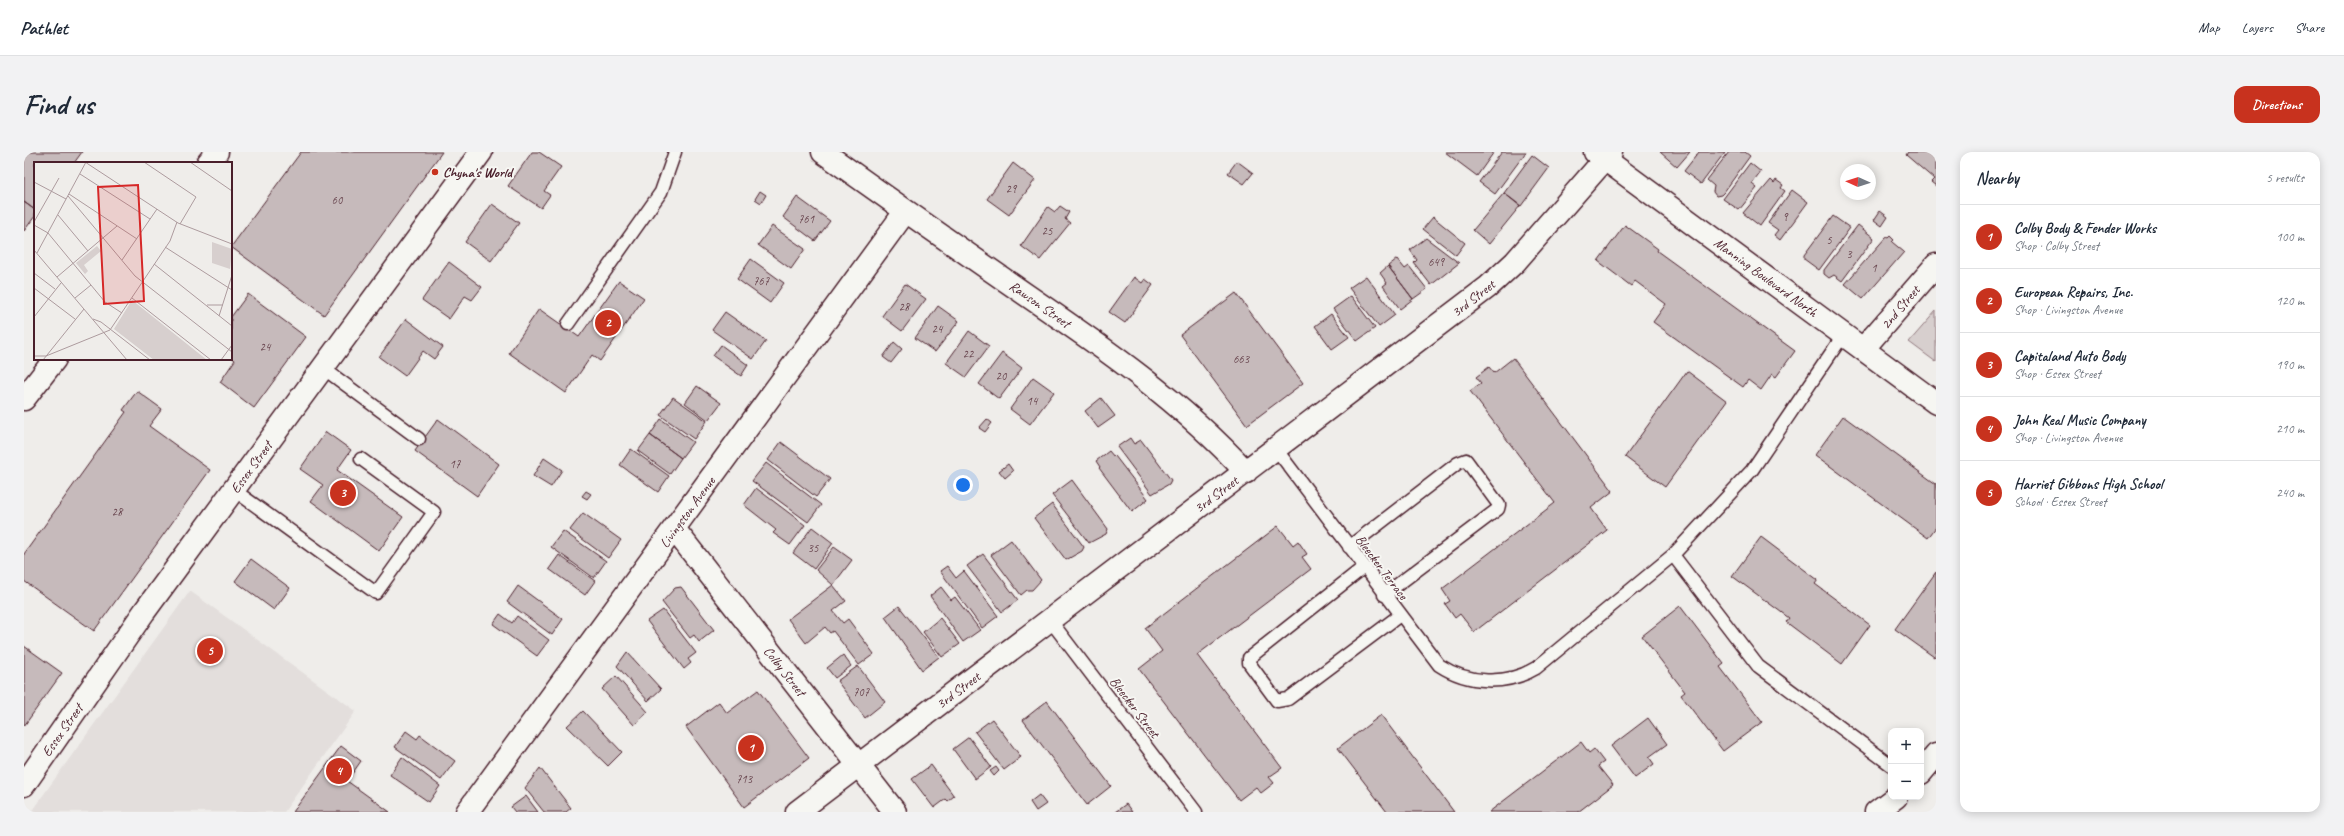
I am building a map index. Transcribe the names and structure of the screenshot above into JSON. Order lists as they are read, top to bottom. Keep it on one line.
{"streets":{"street":["Manning Boulevard North","3rd Street","Rawson Street","2nd Street","Essex Street","Livingston Avenue","Colby Street"],"lane":["Bleecker Terrace","Bleecker Street"]},"crossings":[["Manning Boulevard North","3rd Street"],["Manning Boulevard North","2nd Street"],["Manning Boulevard North","Bleecker Terrace"],["3rd Street","Rawson Street"],["3rd Street","Bleecker Terrace"],["3rd Street","Colby Street"],["3rd Street","Bleecker Street"],["Rawson Street","Livingston Avenue"],["Livingston Avenue","Colby Street"]],"places":["Chyna's World"],"house_numbers":["29","60","9","761","25","5","3","649","1","767","28","24","24","22","663","20","14","17","28","35","707","713"],"north":"left","page":{"header":"Pathlet","nav":["Map","Layers","Share"],"buttons":"Directions","title":"Find us","heading":["Nearby","5 results"],"list":[{"mark":"1","name":"Colby Body & Fender Works","note":"Shop · Colby Street","value":"100 m"},{"mark":"2","name":"European Repairs, Inc.","note":"Shop · Livingston Avenue","value":"120 m"},{"mark":"3","name":"Capitaland Auto Body","note":"Shop · Essex Street","value":"190 m"},{"mark":"4","name":"John Keal Music Company","note":"Shop · Livingston Avenue","value":"210 m"},{"mark":"5","name":"Harriet Gibbons High School","note":"School · Essex Street","value":"240 m"}],"pins":["2","3","5","1","4"],"map_buttons":["+","−"]}}
